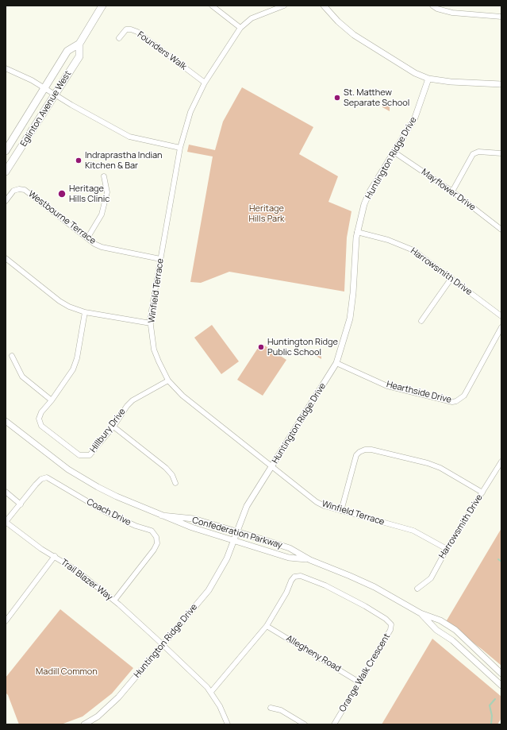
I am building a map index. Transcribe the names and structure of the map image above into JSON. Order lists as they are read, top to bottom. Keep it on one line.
{"streets":{"main road":["Eglinton Avenue West"],"street":["Founders Walk","Huntington Ridge Drive","Mayflower Drive","Westbourne Terrace","Harrowsmith Drive","Winfield Terrace","Hearthside Drive","Hillbury Drive","Coach Drive","Confederation Parkway","Trail Blazer Way","Allegheny Road","Orange Walk Crescent"]},"crossings":[["Founders Walk","Winfield Terrace"],["Huntington Ridge Drive","Mayflower Drive"],["Huntington Ridge Drive","Harrowsmith Drive"],["Huntington Ridge Drive","Winfield Terrace"],["Huntington Ridge Drive","Hearthside Drive"],["Huntington Ridge Drive","Confederation Parkway"],["Huntington Ridge Drive","Trail Blazer Way"],["Westbourne Terrace","Winfield Terrace"],["Harrowsmith Drive","Winfield Terrace"],["Winfield Terrace","Hillbury Drive"],["Coach Drive","Trail Blazer Way"],["Trail Blazer Way","Orange Walk Crescent"],["Allegheny Road","Orange Walk Crescent"]],"parks":["Heritage Hills Park","Madill Common"],"places":["St. Matthew Separate School","Indraprastha Indian Kitchen & Bar","Heritage Hills Clinic","Huntington Ridge Public School"]}
